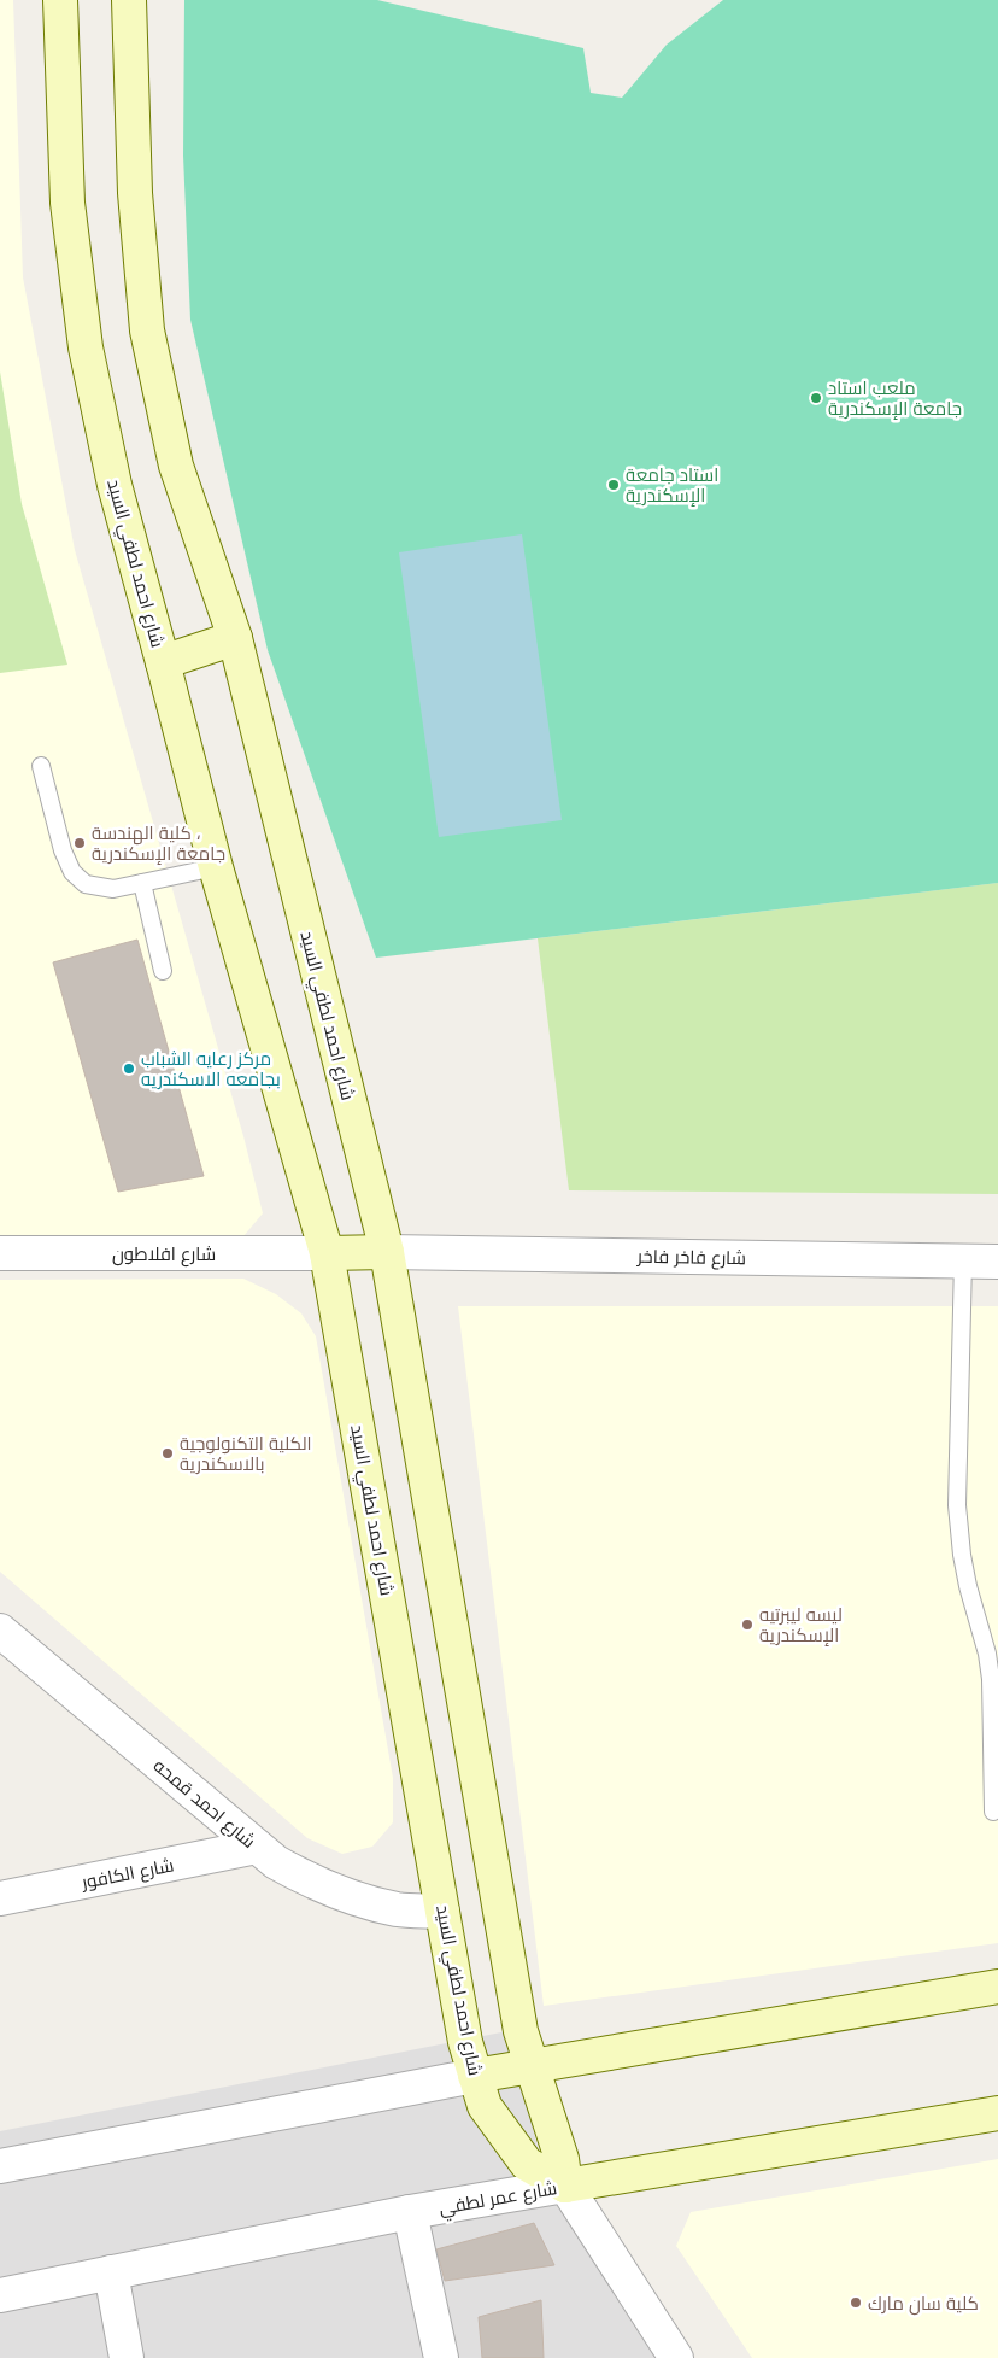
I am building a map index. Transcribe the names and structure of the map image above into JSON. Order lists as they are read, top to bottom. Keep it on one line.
{"streets":{"main road":["شارع احمد لطفي السيد","شارع عمر لطفي"],"street":["شارع افلاطون","شارع فاخر فاخر","شارع احمد قمحه","شارع الكافور"]},"crossings":[["شارع احمد لطفي السيد","شارع افلاطون"],["شارع احمد لطفي السيد","شارع فاخر فاخر"],["شارع احمد لطفي السيد","شارع احمد قمحه"],["شارع احمد لطفي السيد","شارع عمر لطفي"],["شارع احمد قمحه","شارع الكافور"]],"places":["ملعب استاد جامعة الإسكندرية","استاد جامعة الإسكندرية","كلية الهندسة ، جامعة الإسكندرية","مركز رعايه الشباب بجامعه الاسكندريه","الكلية التكنولوجية بالاسكندرية","ليسه ليبرتيه الإسكندرية","كلية سان مارك"]}
